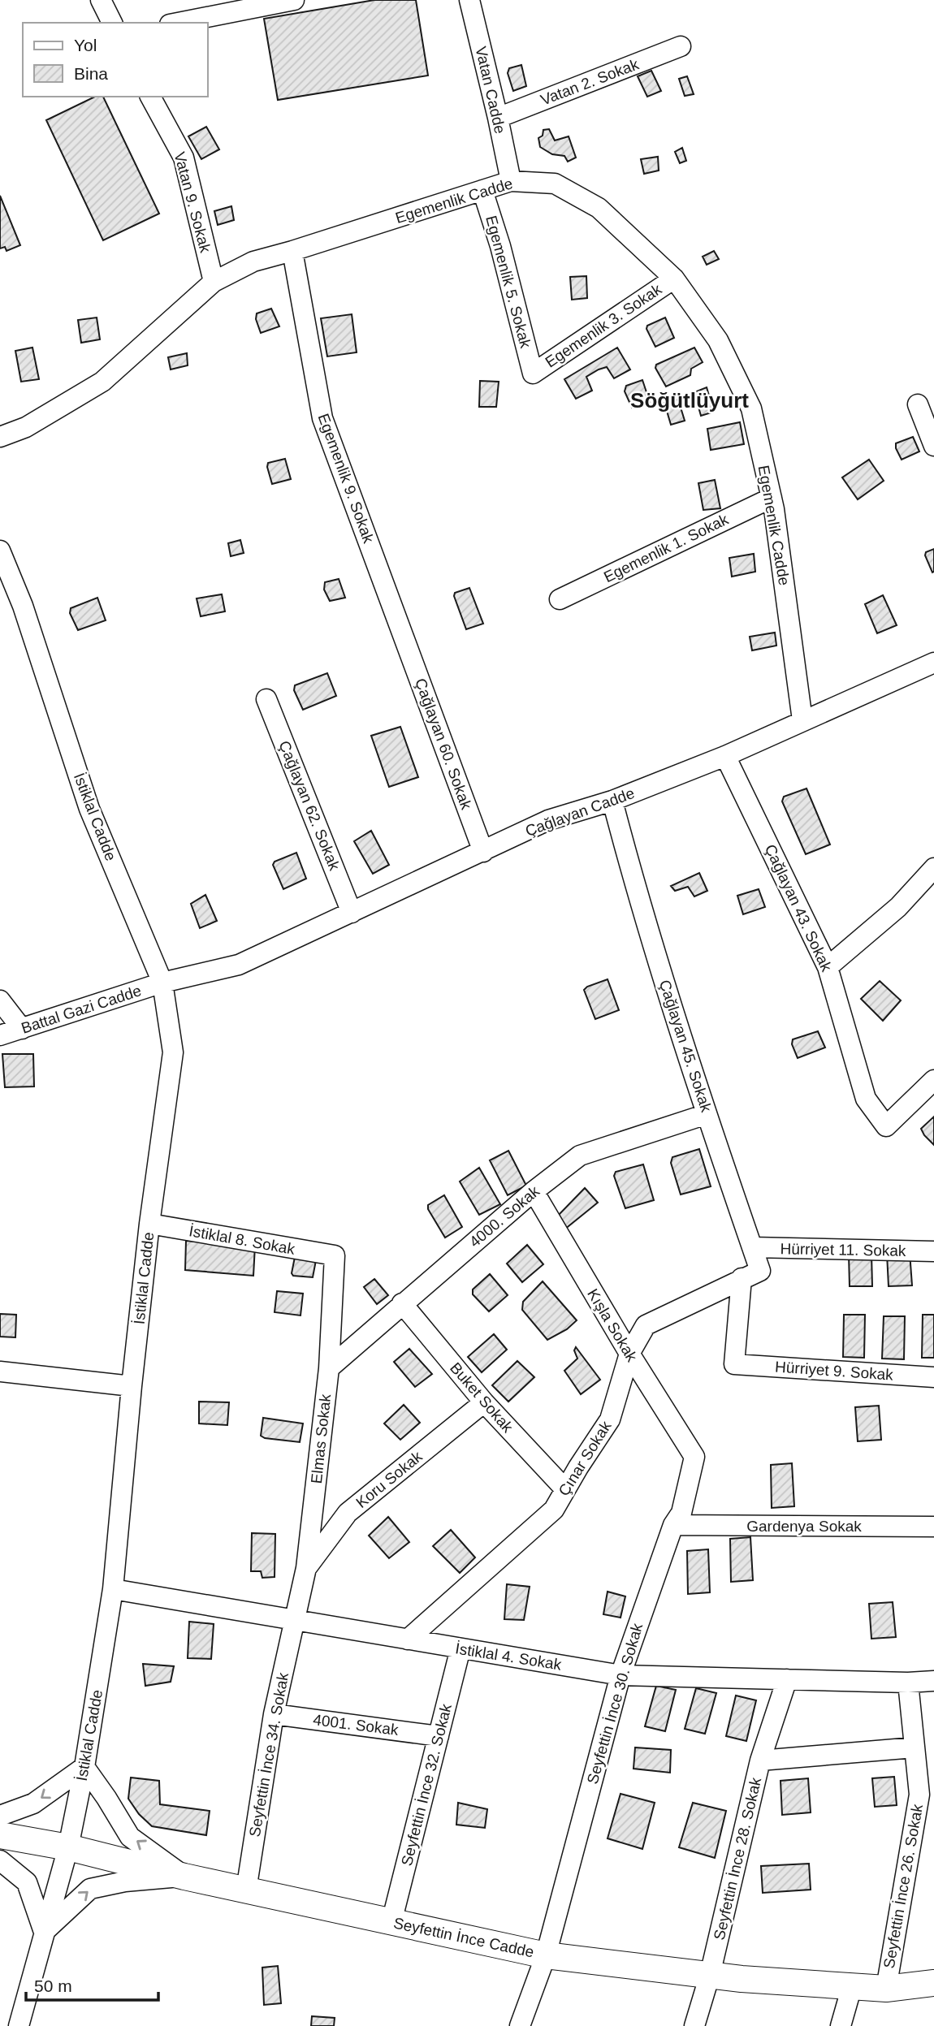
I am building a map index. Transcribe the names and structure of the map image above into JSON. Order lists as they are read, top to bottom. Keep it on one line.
{"streets":{"main road":["Seyfettin İnce Cadde"],"street":["Vatan 2. Sokak","Vatan Cadde","Egemenlik Cadde","Vatan 9. Sokak","Egemenlik 5. Sokak","Egemenlik 3. Sokak","Egemenlik 9. Sokak","Egemenlik 1. Sokak","Çağlayan 60. Sokak","Çağlayan 62. Sokak","Çağlayan Cadde","İstiklal Cadde","Çağlayan 43. Sokak","Battal Gazi Cadde","Çağlayan 45. Sokak","4000. Sokak","İstiklal 8. Sokak","Hürriyet 11. Sokak","Kışla Sokak","Hürriyet 9. Sokak","Buket Sokak","Elmas Sokak","Çınar Sokak","Koru Sokak","Gardenya Sokak","İstiklal 4. Sokak","Seyfettin İnce 30. Sokak","4001. Sokak","Seyfettin İnce 34. Sokak","Seyfettin İnce 32. Sokak","Seyfettin İnce 28. Sokak","Seyfettin İnce 26. Sokak"]},"crossings":[["Vatan 2. Sokak","Vatan Cadde"],["Vatan Cadde","Egemenlik Cadde"],["Egemenlik Cadde","Vatan 9. Sokak"],["Egemenlik Cadde","Egemenlik 5. Sokak"],["Egemenlik Cadde","Egemenlik 3. Sokak"],["Egemenlik Cadde","Egemenlik 9. Sokak"],["Egemenlik Cadde","Egemenlik 1. Sokak"],["Egemenlik Cadde","Çağlayan Cadde"],["Egemenlik 5. Sokak","Egemenlik 3. Sokak"],["Egemenlik 9. Sokak","Çağlayan 60. Sokak"],["Çağlayan 60. Sokak","Çağlayan Cadde"],["Çağlayan 62. Sokak","Çağlayan Cadde"],["Çağlayan Cadde","İstiklal Cadde"],["Çağlayan Cadde","Çağlayan 43. Sokak"],["Çağlayan Cadde","Battal Gazi Cadde"],["Çağlayan Cadde","Çağlayan 45. Sokak"],["İstiklal Cadde","Battal Gazi Cadde"],["İstiklal Cadde","İstiklal 8. Sokak"],["İstiklal Cadde","İstiklal 4. Sokak"],["İstiklal Cadde","Seyfettin İnce Cadde"],["Çağlayan 45. Sokak","4000. Sokak"],["Çağlayan 45. Sokak","Hürriyet 11. Sokak"],["Çağlayan 45. Sokak","Hürriyet 9. Sokak"],["Çağlayan 45. Sokak","Çınar Sokak"],["4000. Sokak","Kışla Sokak"],["4000. Sokak","Buket Sokak"],["4000. Sokak","Elmas Sokak"],["İstiklal 8. Sokak","Elmas Sokak"],["Kışla Sokak","Çınar Sokak"],["Kışla Sokak","Seyfettin İnce 30. Sokak"],["Hürriyet 9. Sokak","Çınar Sokak"],["Buket Sokak","Çınar Sokak"],["Buket Sokak","Koru Sokak"],["Elmas Sokak","Koru Sokak"],["Elmas Sokak","İstiklal 4. Sokak"],["Elmas Sokak","Seyfettin İnce 34. Sokak"],["Çınar Sokak","İstiklal 4. Sokak"],["Gardenya Sokak","Seyfettin İnce 30. Sokak"],["İstiklal 4. Sokak","Seyfettin İnce 30. Sokak"],["İstiklal 4. Sokak","Seyfettin İnce 34. Sokak"],["İstiklal 4. Sokak","Seyfettin İnce 32. Sokak"],["İstiklal 4. Sokak","Seyfettin İnce 26. Sokak"],["Seyfettin İnce 30. Sokak","Seyfettin İnce Cadde"],["4001. Sokak","Seyfettin İnce 34. Sokak"],["4001. Sokak","Seyfettin İnce 32. Sokak"],["Seyfettin İnce 34. Sokak","Seyfettin İnce Cadde"],["Seyfettin İnce 32. Sokak","Seyfettin İnce Cadde"],["Seyfettin İnce 28. Sokak","Seyfettin İnce 26. Sokak"],["Seyfettin İnce 28. Sokak","Seyfettin İnce Cadde"],["Seyfettin İnce 26. Sokak","Seyfettin İnce Cadde"]],"districts":["Söğütlüyurt"],"legend":["Yol","Bina"],"scale_bar":"50 m"}
